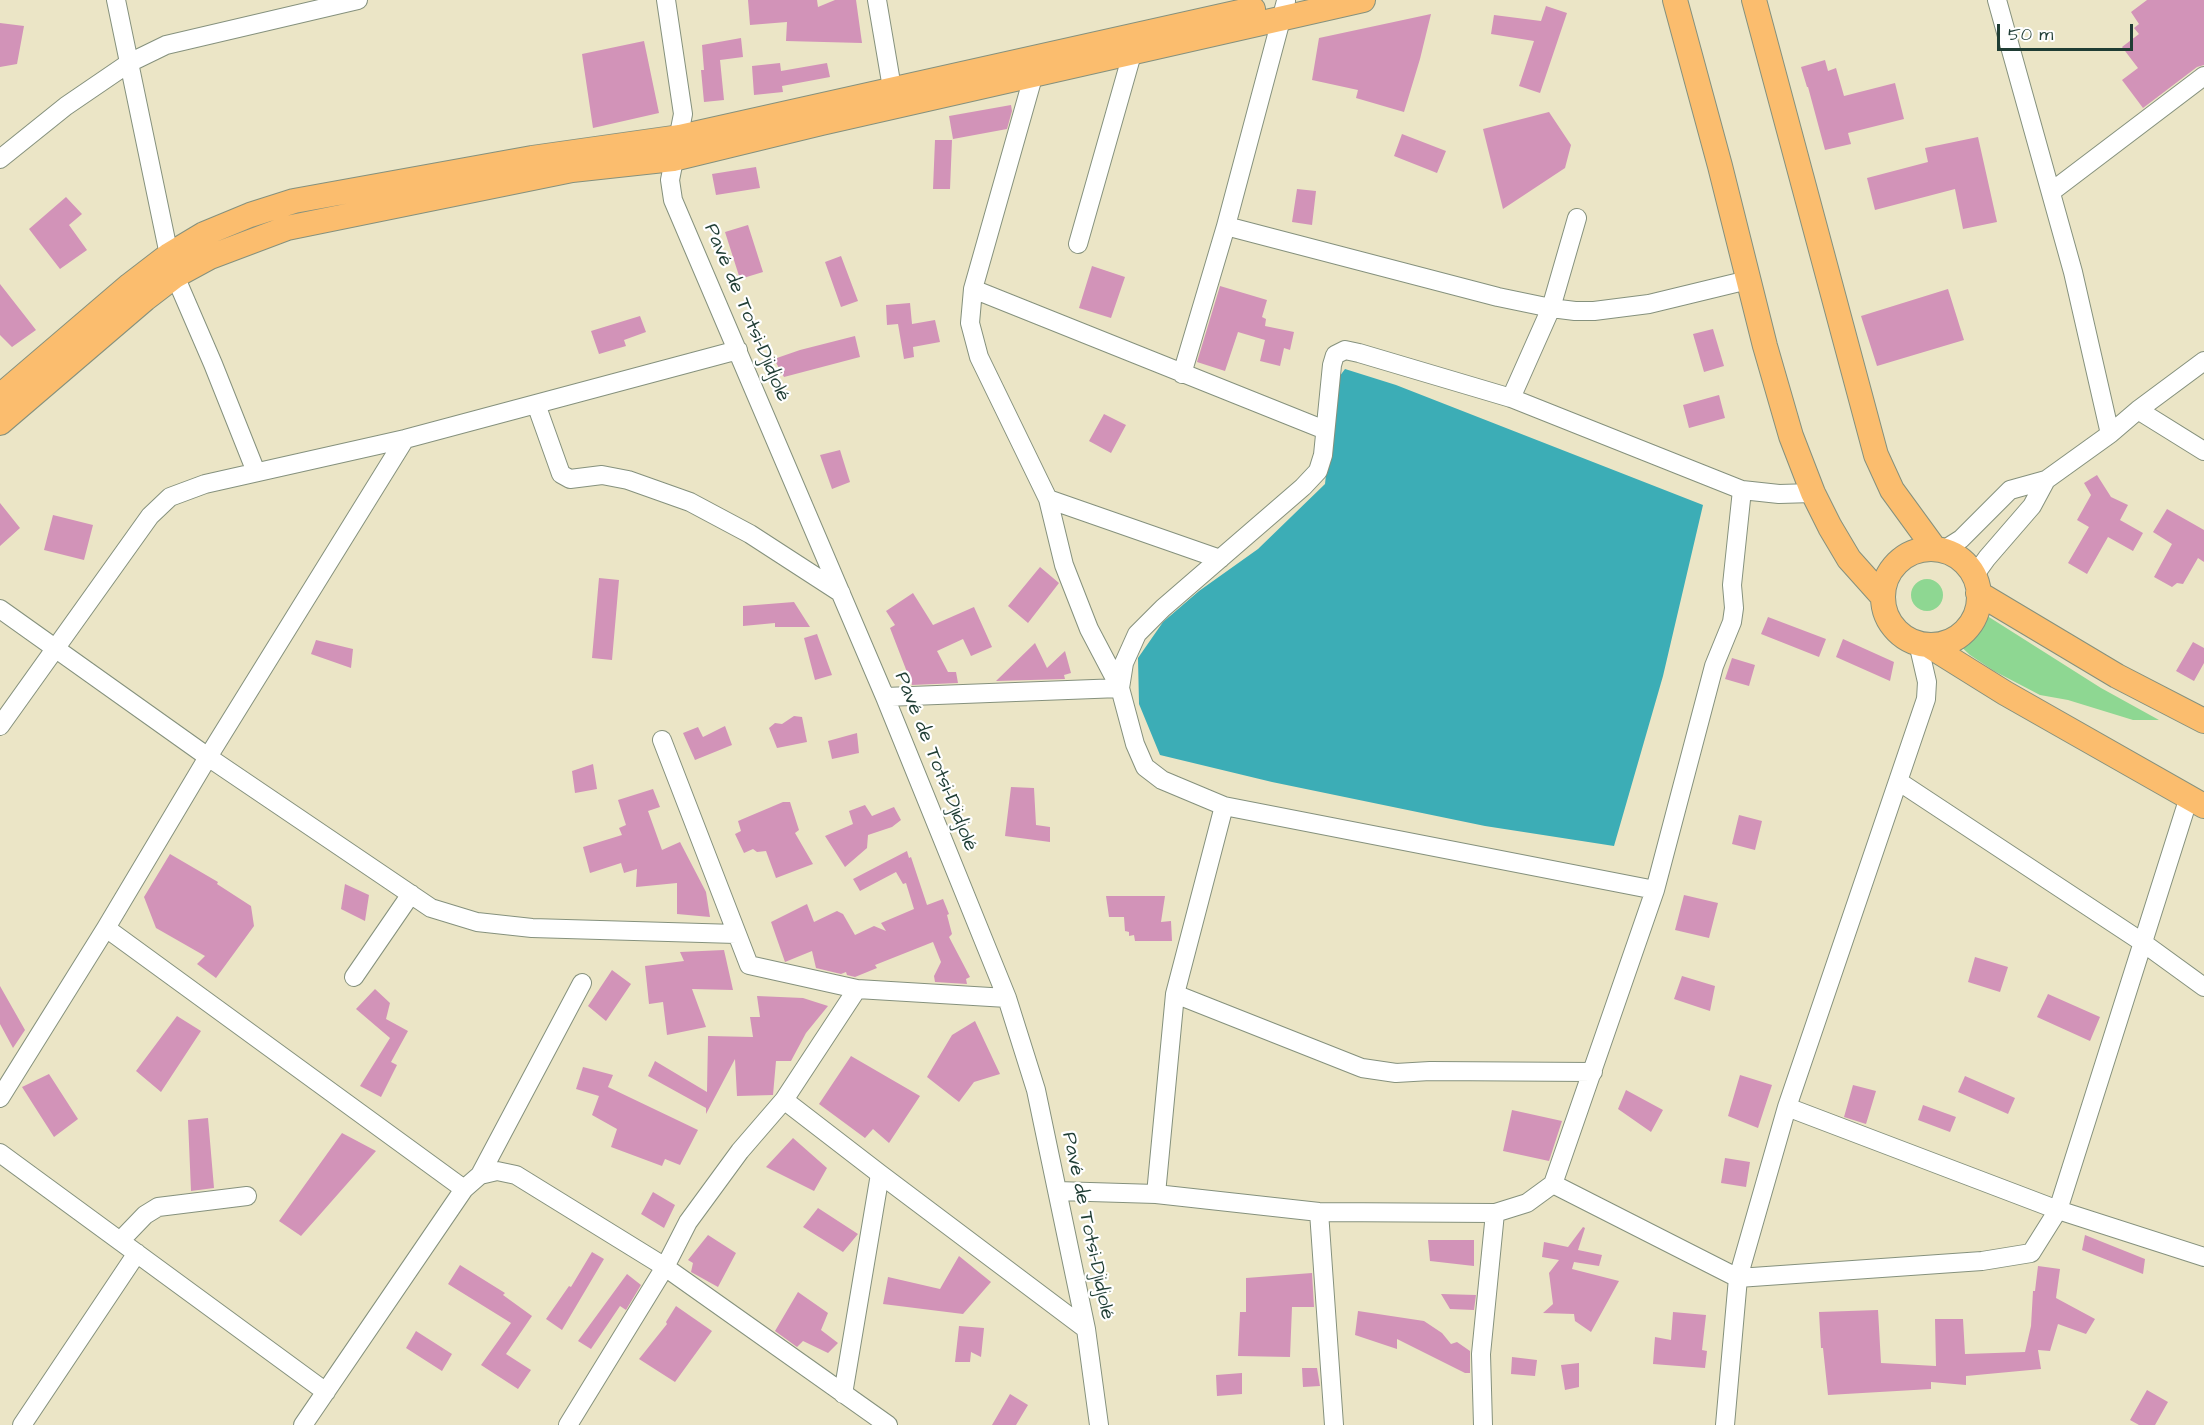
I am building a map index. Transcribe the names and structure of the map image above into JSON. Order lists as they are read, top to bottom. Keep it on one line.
{"streets":{"street":["Pavé de Totsi-Djidjolé"]},"scale_bar":"50 m"}
